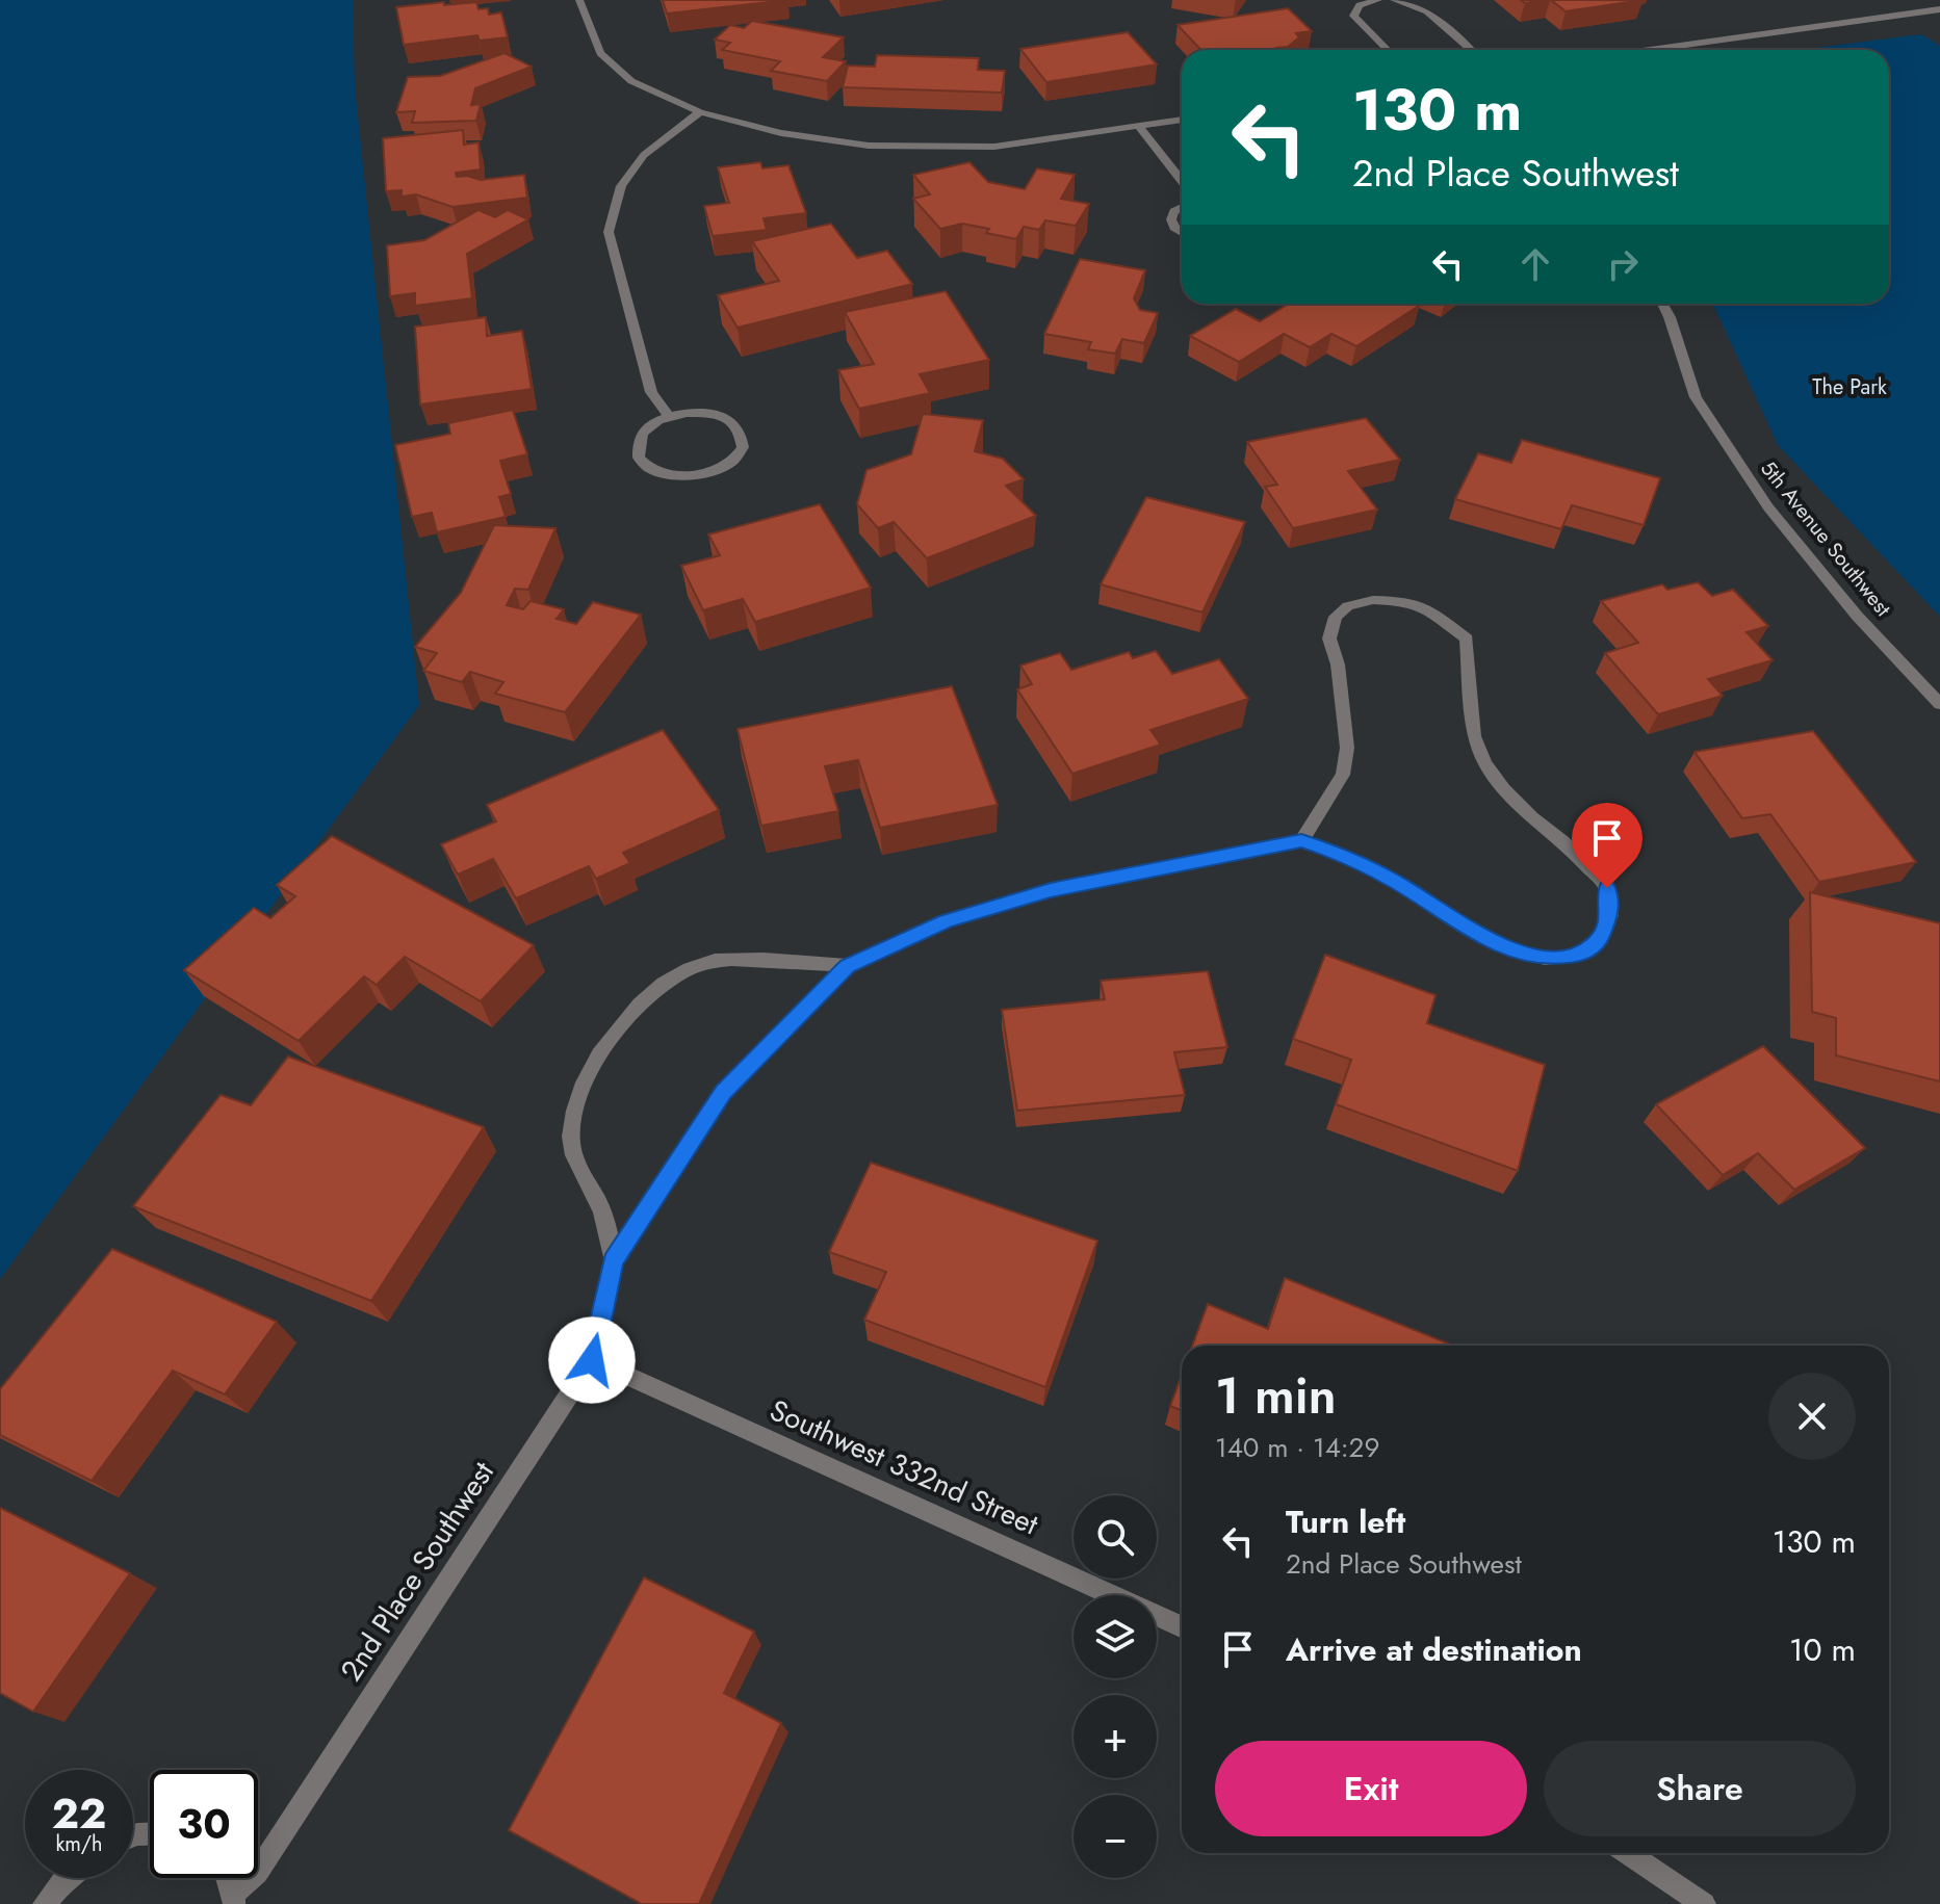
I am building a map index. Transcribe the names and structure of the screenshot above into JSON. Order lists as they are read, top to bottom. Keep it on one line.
{"streets":{"street":["5th Avenue Southwest","Southwest 332nd Street","2nd Place Southwest"]},"crossings":[["Southwest 332nd Street","2nd Place Southwest"]],"parks":["The Park"],"page":{"turn":["130 m","2nd Place Southwest"],"heading":["1 min","140 m · 14:29"],"list":[{"name":"Turn left","note":"2nd Place Southwest","value":"130 m"},{"name":"Arrive at destination","value":"10 m"}],"map_buttons":["+","−"],"buttons":["Exit","Share"],"speed":"22 km/h","limit":"30"}}
